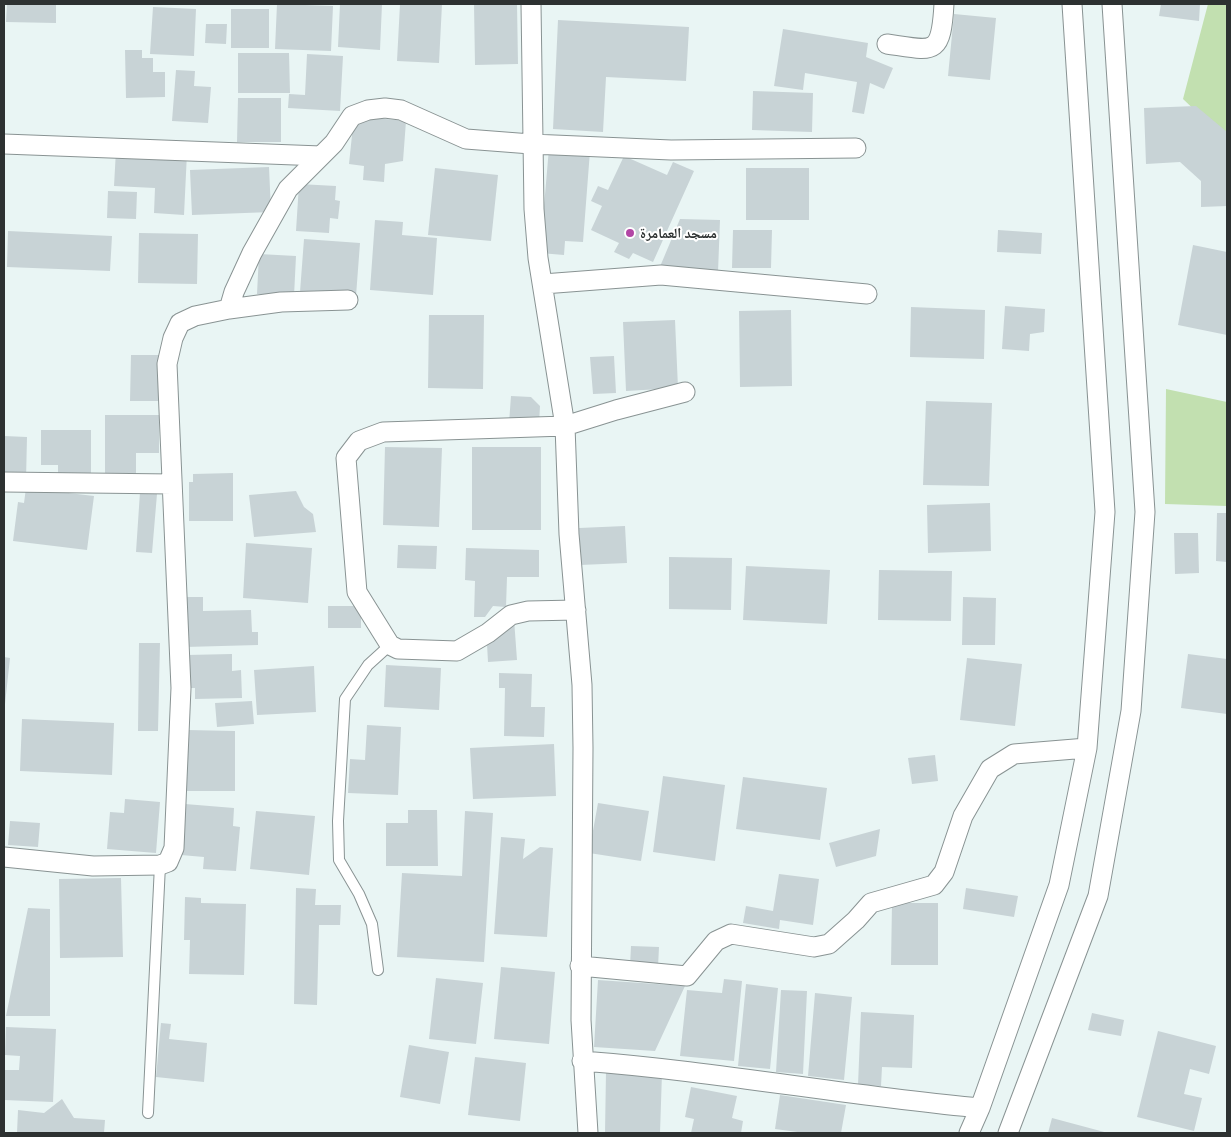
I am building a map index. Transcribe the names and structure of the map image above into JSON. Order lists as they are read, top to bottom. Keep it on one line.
{"places":["مسجد العمامرة"]}
